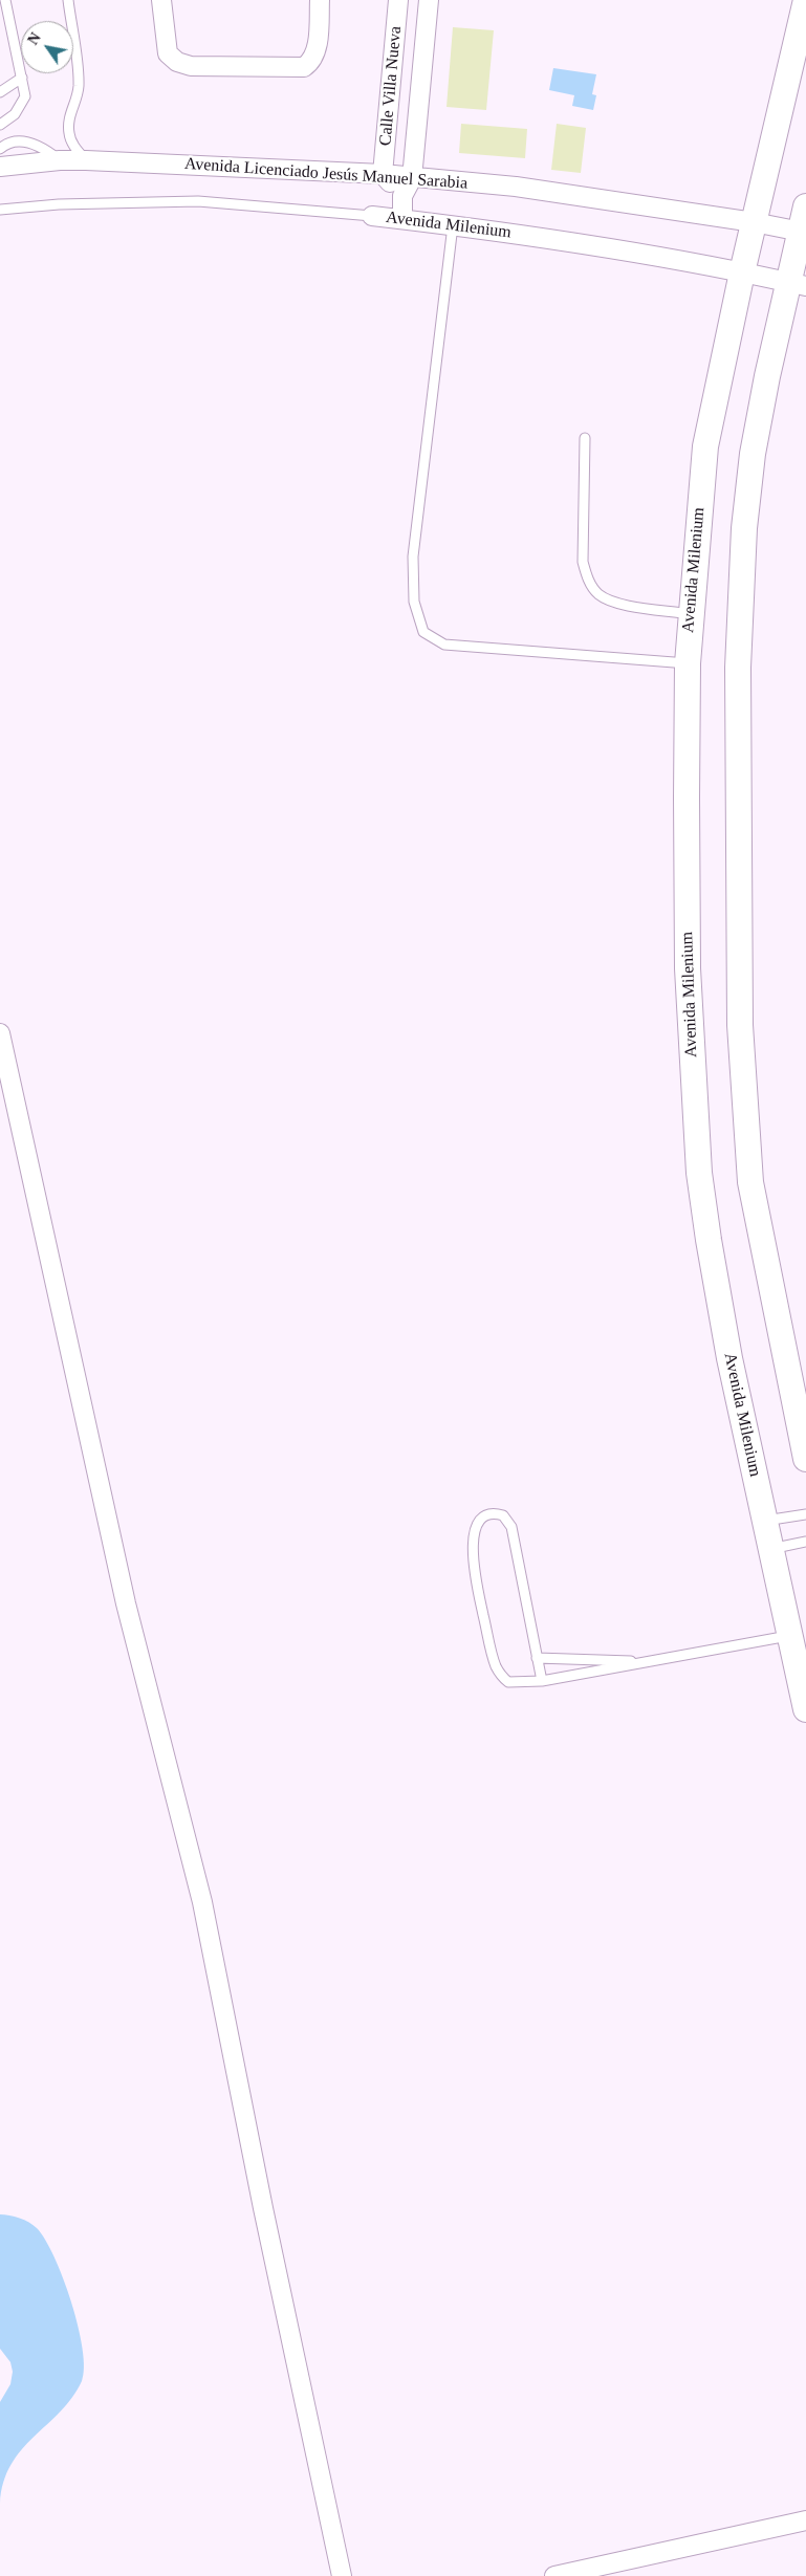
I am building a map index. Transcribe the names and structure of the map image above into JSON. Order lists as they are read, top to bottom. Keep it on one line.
{"streets":{"street":["Calle Villa Nueva","Avenida Licenciado Jesús Manuel Sarabia","Avenida Milenium"]},"crossings":[["Calle Villa Nueva","Avenida Licenciado Jesús Manuel Sarabia"],["Calle Villa Nueva","Avenida Milenium"],["Avenida Licenciado Jesús Manuel Sarabia","Avenida Milenium"]],"north":"top left"}
